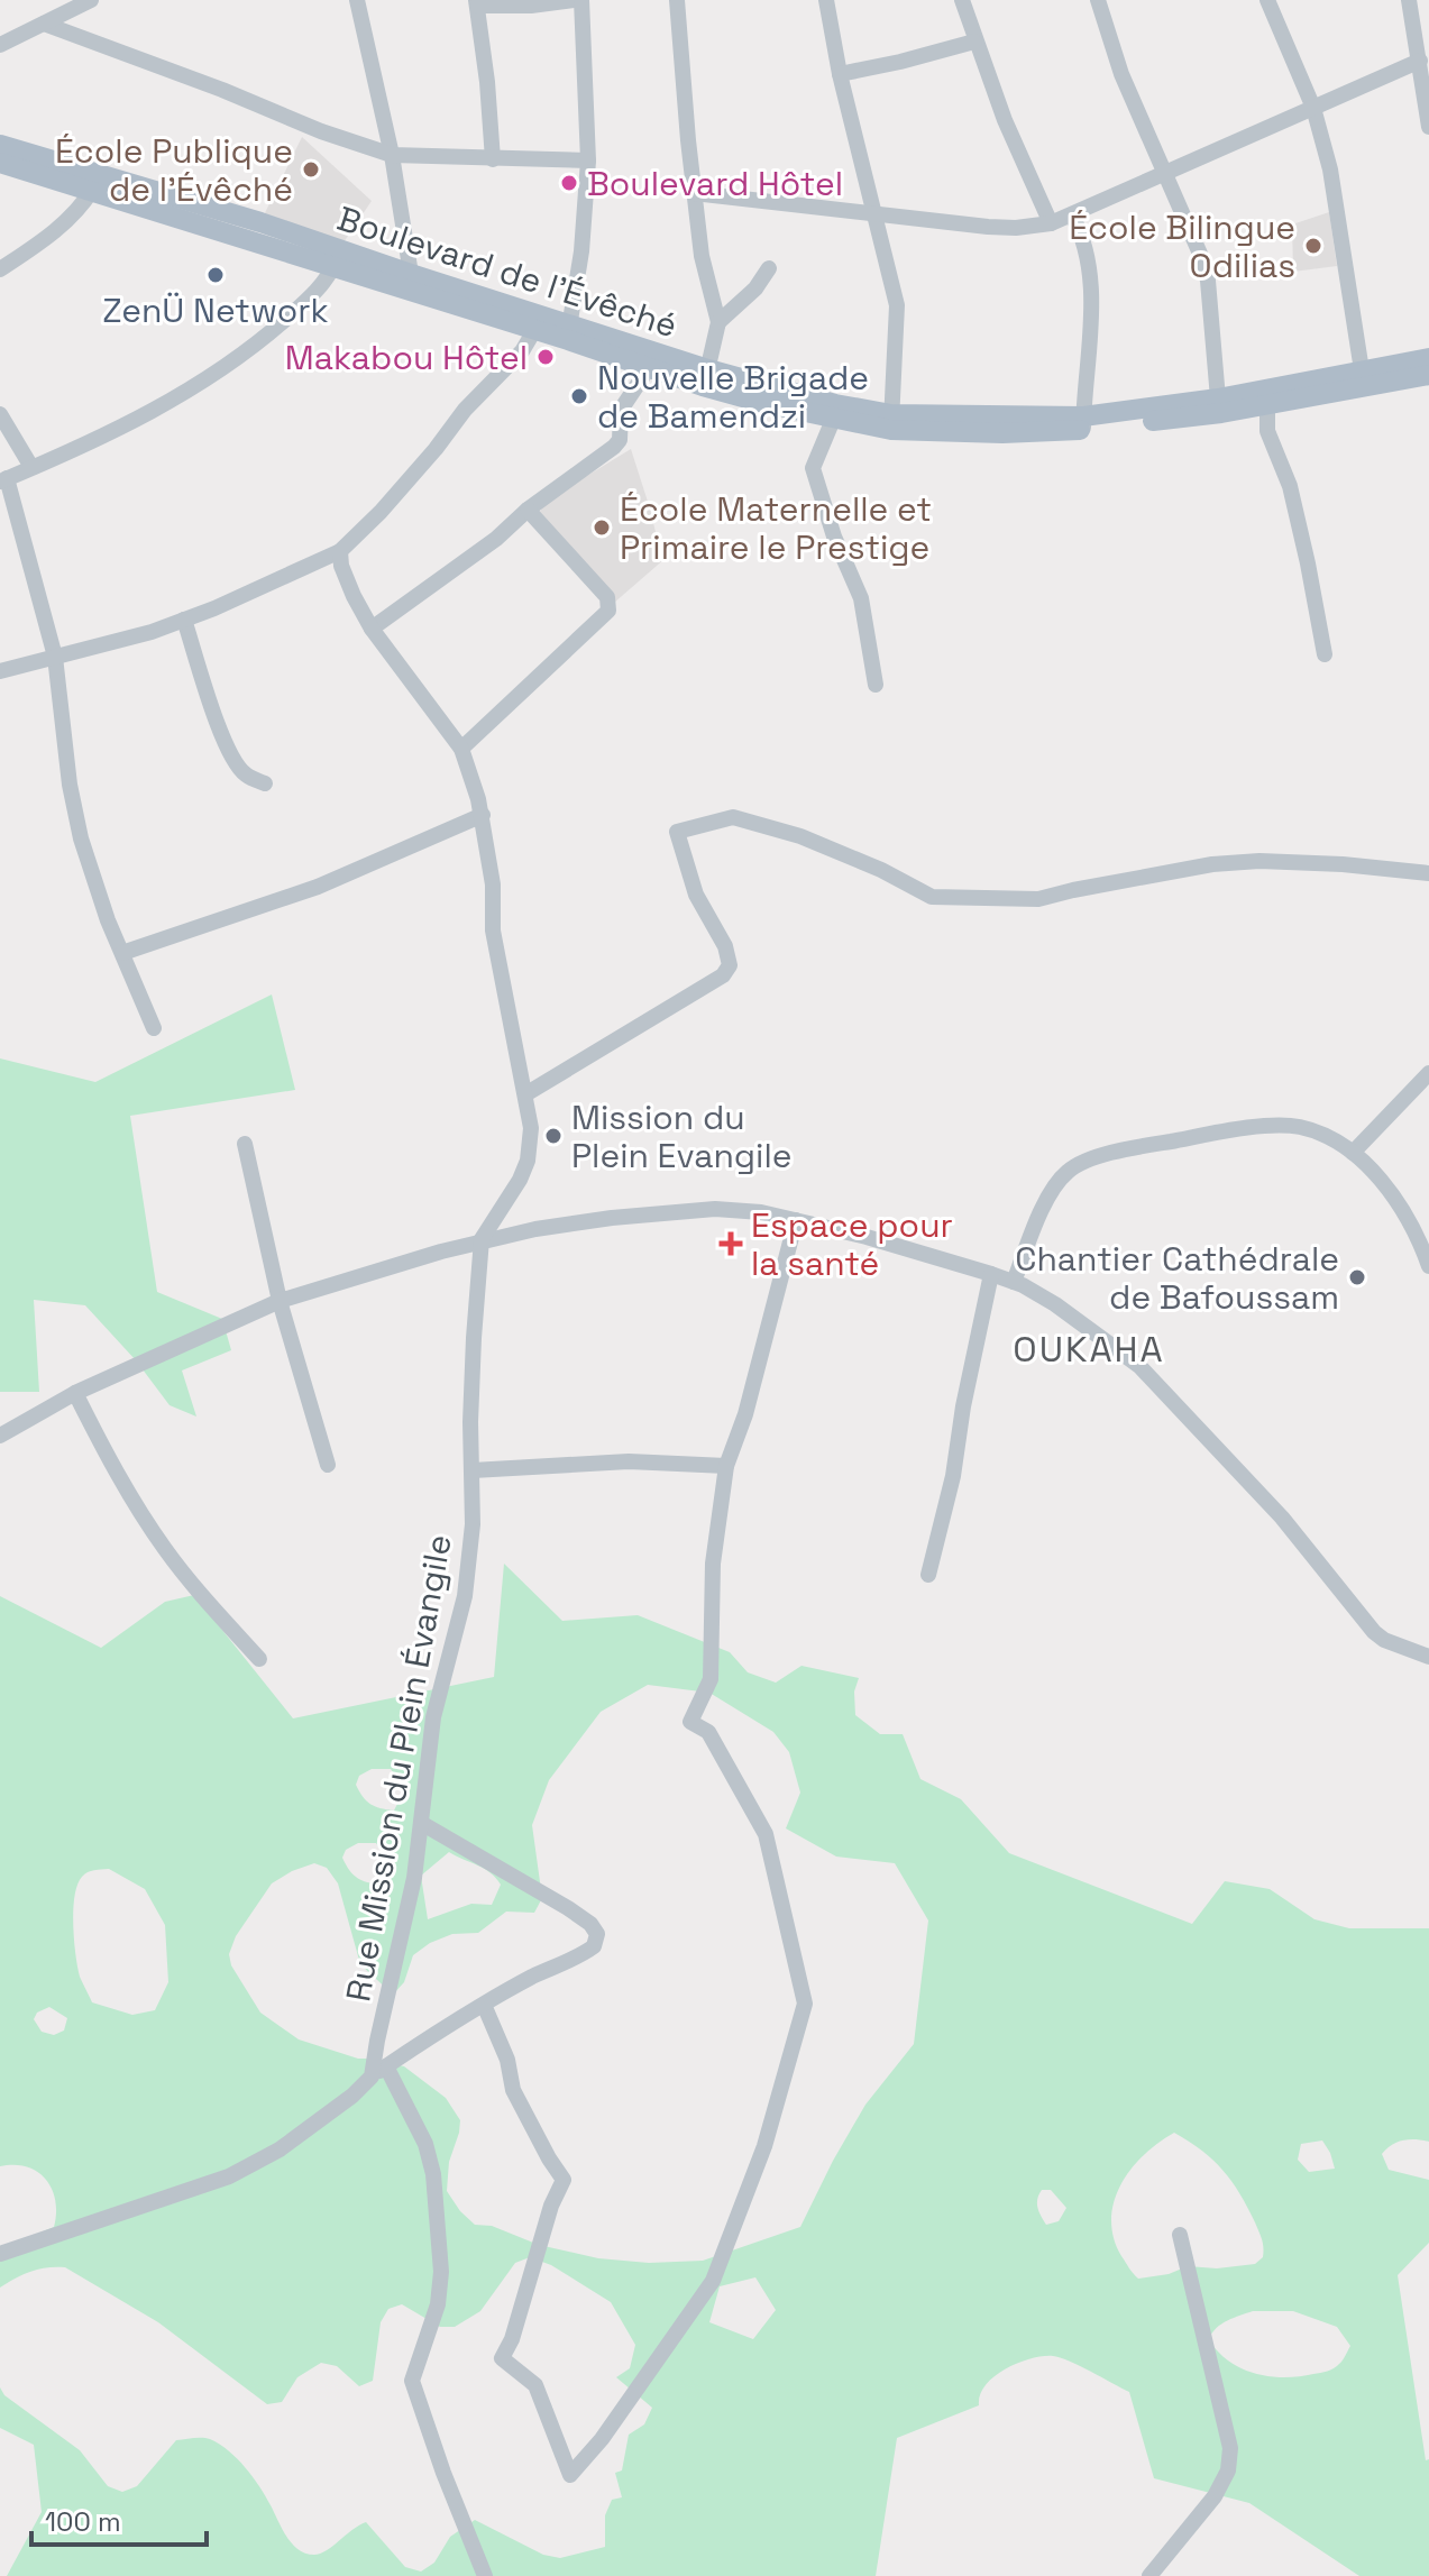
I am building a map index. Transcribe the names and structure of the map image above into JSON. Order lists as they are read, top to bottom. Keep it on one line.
{"streets":{"main road":["Boulevard de l'Évêché"],"street":["Rue Mission du Plein Évangile"]},"districts":["OUKAHA"],"places":{"other":["École Publique de l'Évêché","Boulevard Hôtel","École Bilingue Odilias","ZenÜ Network","Makabou Hôtel","Nouvelle Brigade de Bamendzi","École Maternelle et Primaire le Prestige","Mission du Plein Evangile","Chantier Cathédrale de Bafoussam"],"health":["Espace pour la santé"]},"scale_bar":"100 m"}
